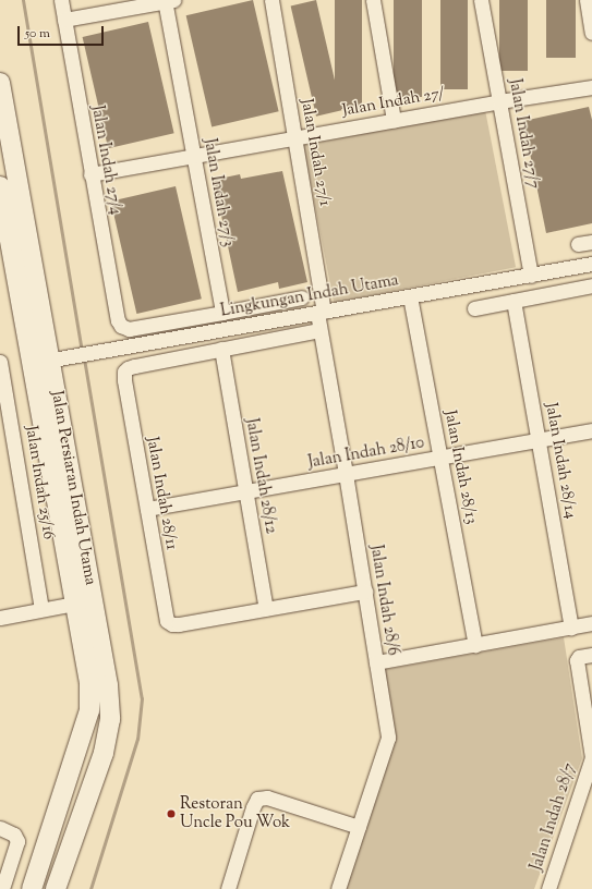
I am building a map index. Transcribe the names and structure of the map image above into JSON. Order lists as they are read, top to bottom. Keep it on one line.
{"streets":{"main road":["Jalan Persiaran Indah Utama"],"street":["Jalan Indah 27/","Jalan Indah 27/7","Jalan Indah 27/1","Jalan Indah 27/4","Jalan Indah 27/3","Lingkungan Indah Utama","Jalan Indah 28/10","Jalan Indah 28/14","Jalan Indah 28/13","Jalan Indah 28/12","Jalan Indah 25/16","Jalan Indah 28/11","Jalan Indah 28/6","Jalan Indah 28/7"]},"crossings":[["Jalan Indah 27/","Jalan Indah 27/7"],["Jalan Indah 27/","Jalan Indah 27/1"],["Jalan Indah 27/","Jalan Indah 27/4"],["Jalan Indah 27/","Jalan Indah 27/3"],["Jalan Indah 27/7","Lingkungan Indah Utama"],["Jalan Indah 27/1","Lingkungan Indah Utama"],["Jalan Indah 27/1","Jalan Indah 28/6"],["Jalan Indah 27/4","Jalan Indah 27/3"],["Lingkungan Indah Utama","Jalan Indah 28/13"],["Lingkungan Indah Utama","Jalan Persiaran Indah Utama"],["Lingkungan Indah Utama","Jalan Indah 28/6"],["Jalan Indah 28/10","Jalan Indah 28/14"],["Jalan Indah 28/10","Jalan Indah 28/13"],["Jalan Indah 28/10","Jalan Indah 28/12"],["Jalan Indah 28/10","Jalan Indah 28/11"],["Jalan Indah 28/10","Jalan Indah 28/6"],["Jalan Indah 28/12","Jalan Indah 28/11"]],"places":["Restoran Uncle Pou Wok"],"scale_bar":"50 m"}
